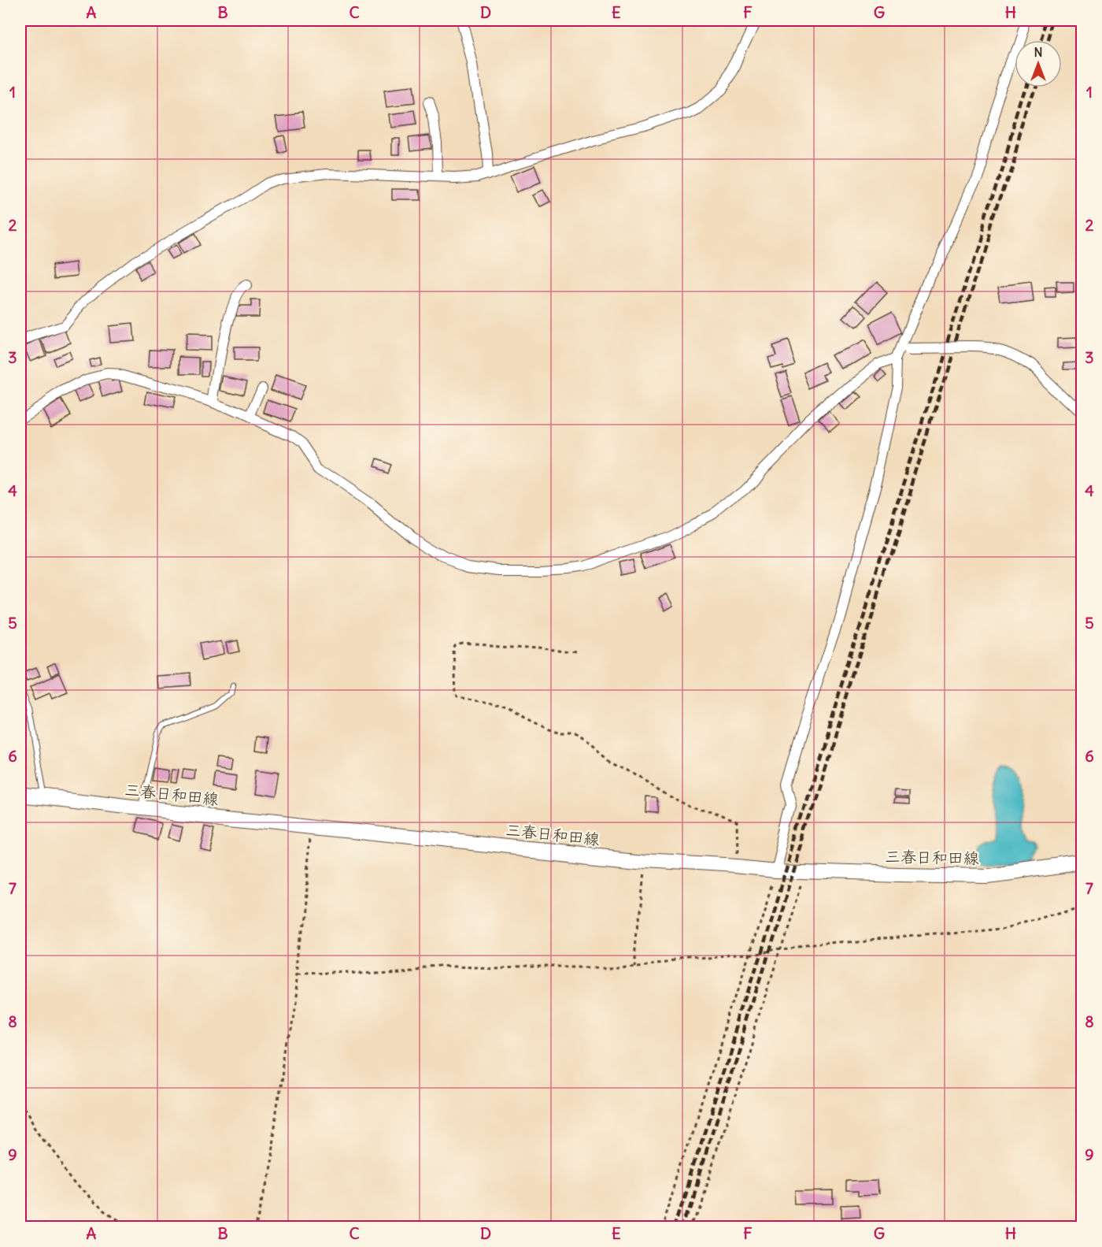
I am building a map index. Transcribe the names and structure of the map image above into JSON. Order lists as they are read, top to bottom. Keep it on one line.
{"streets":{"main road":["三春日和田線"]},"north":"top","grid":{"columns":["A","B","C","D","E","F","G","H"],"rows":["1","2","3","4","5","6","7","8","9"]}}
